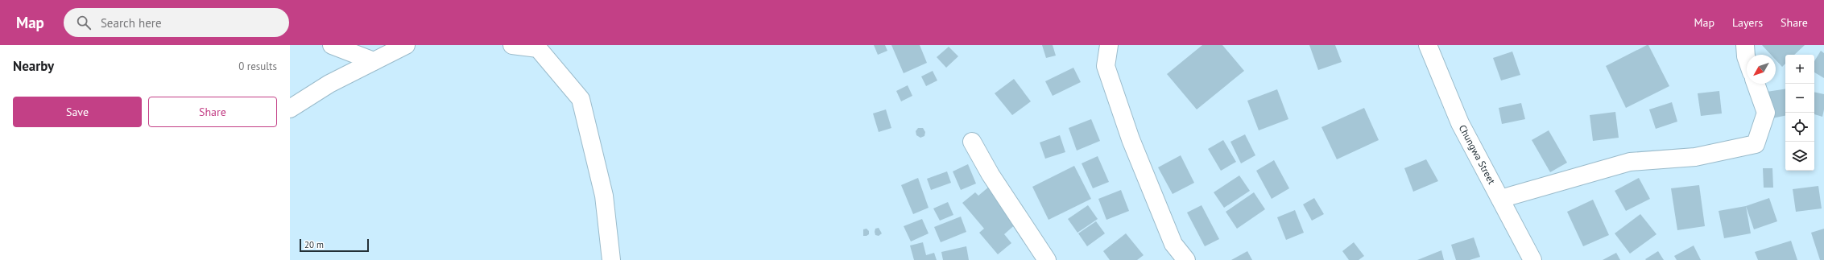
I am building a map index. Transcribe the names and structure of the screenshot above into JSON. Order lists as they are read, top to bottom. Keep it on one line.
{"streets":{"street":["Chungwa Street"]},"scale_bar":"20 m","north":"bottom left","page":{"header":"Map","search":"Search here","nav":["Map","Layers","Share"],"heading":["Nearby","0 results"],"map_buttons":["+","−"],"buttons":["Save","Share"],"scale":"20 m"}}
